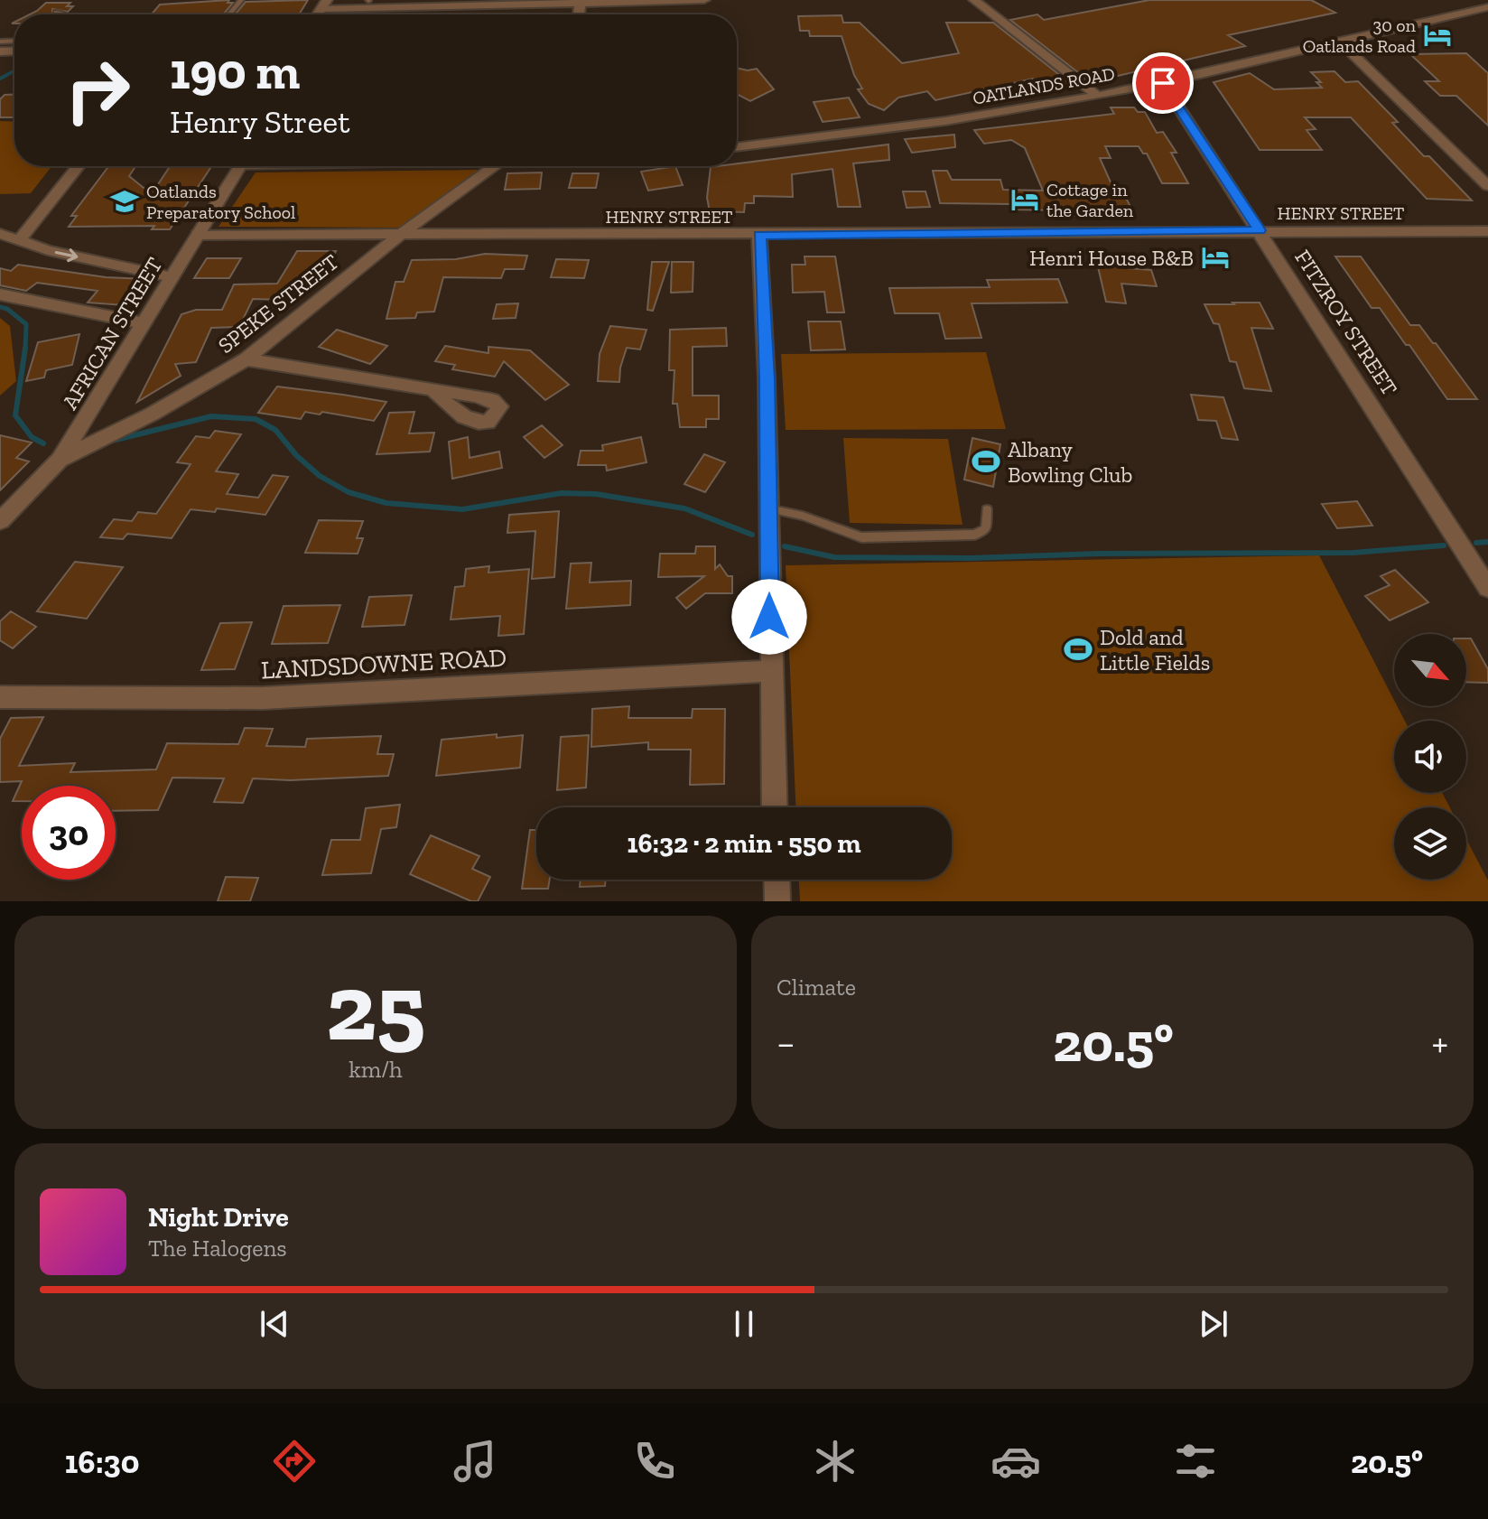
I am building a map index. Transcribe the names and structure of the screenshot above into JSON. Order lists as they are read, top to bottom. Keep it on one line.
{"streets":{"street":["OATLANDS ROAD","HENRY STREET","SPEKE STREET","FITZROY STREET","AFRICAN STREET","LANDSDOWNE ROAD"]},"crossings":[["OATLANDS ROAD","FITZROY STREET"],["HENRY STREET","SPEKE STREET"],["HENRY STREET","FITZROY STREET"],["HENRY STREET","AFRICAN STREET"],["SPEKE STREET","AFRICAN STREET"]],"places":{"hotel":["30 on Oatlands Road","Cottage in the Garden","Henri House B&B"],"school or university":["Oatlands Preparatory School"],"sports":["Albany Bowling Club","Dold and Little Fields"]},"north":"bottom right","page":{"turn":["190 m","Henry Street"],"limit":"30","trip":"16:32 · 2 min · 550 m","tile":[["25","km/h"],"Climate"],"heat":["−","20.5°","+"],"song":["Night Drive","The Halogens"],"tabs":["16:30","20.5°"]}}
